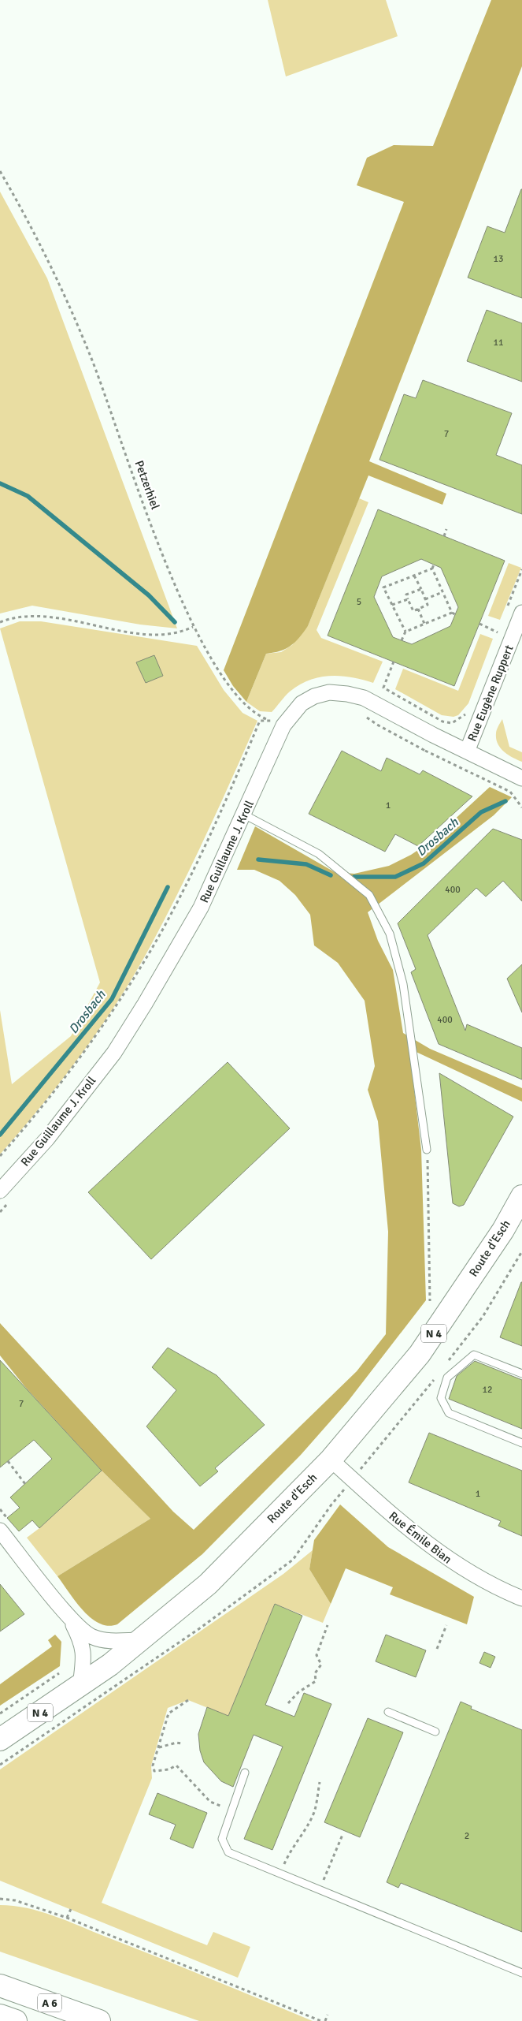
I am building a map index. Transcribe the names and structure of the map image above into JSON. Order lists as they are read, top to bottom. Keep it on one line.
{"streets":{"main road":["Route d'Esch","N 4","A 6"],"street":["Rue Eugène Ruppert","Rue Guillaume J. Kroll","Rue Émile Bian"],"path":["Petzerhiel"]},"crossings":[["Petzerhiel","Rue Guillaume J. Kroll"],["Rue Eugène Ruppert","Rue Guillaume J. Kroll"],["Route d'Esch","Rue Émile Bian"]],"water":["Drosbach"],"house_numbers":["13","11","7","5","1","400","400","12","7","1","2"]}
